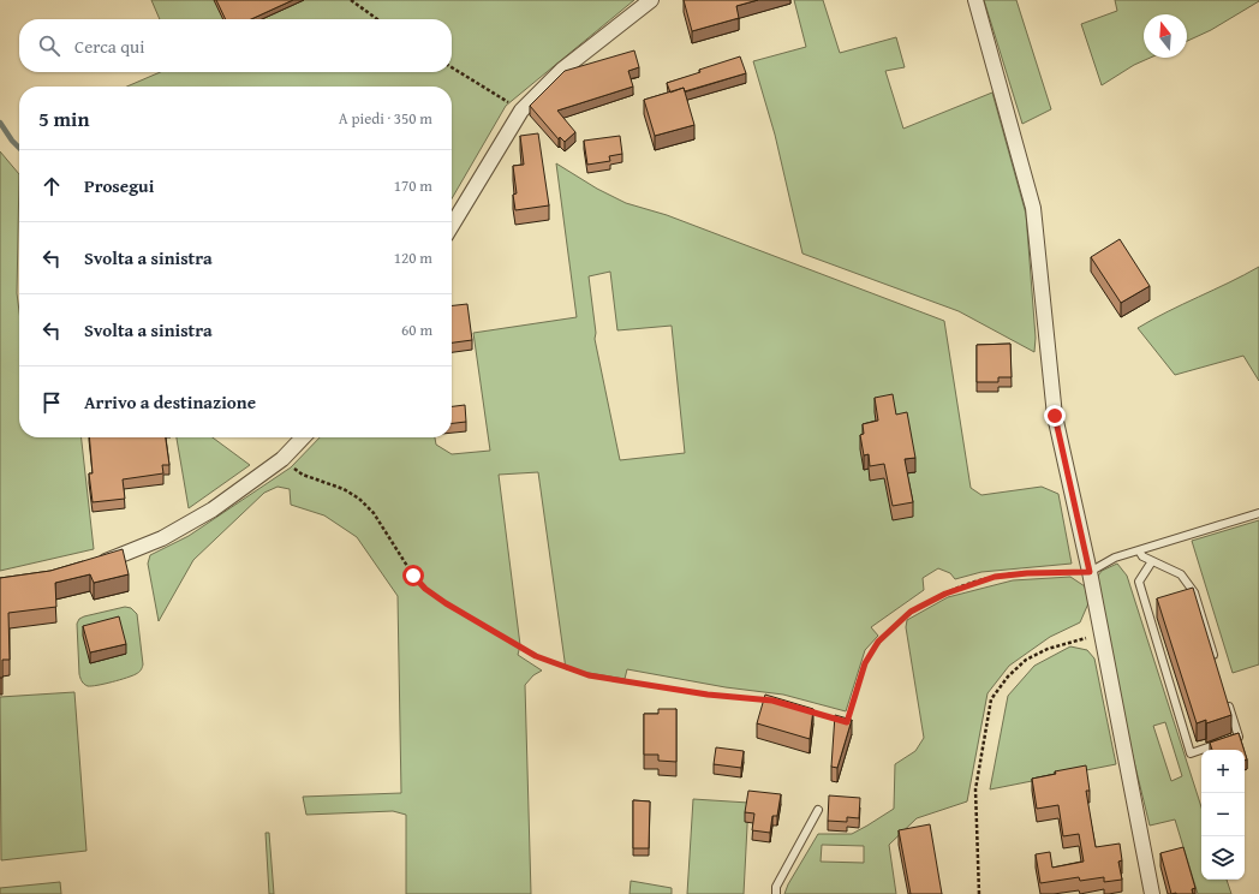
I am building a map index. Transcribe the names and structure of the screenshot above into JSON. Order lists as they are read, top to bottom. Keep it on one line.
{"north":"top","page":{"search":"Cerca qui","heading":["5 min","A piedi · 350 m"],"list":[["Prosegui","170 m"],["Svolta a sinistra","120 m"],["Svolta a sinistra","60 m"],"Arrivo a destinazione"],"map_buttons":["+","−"]}}
